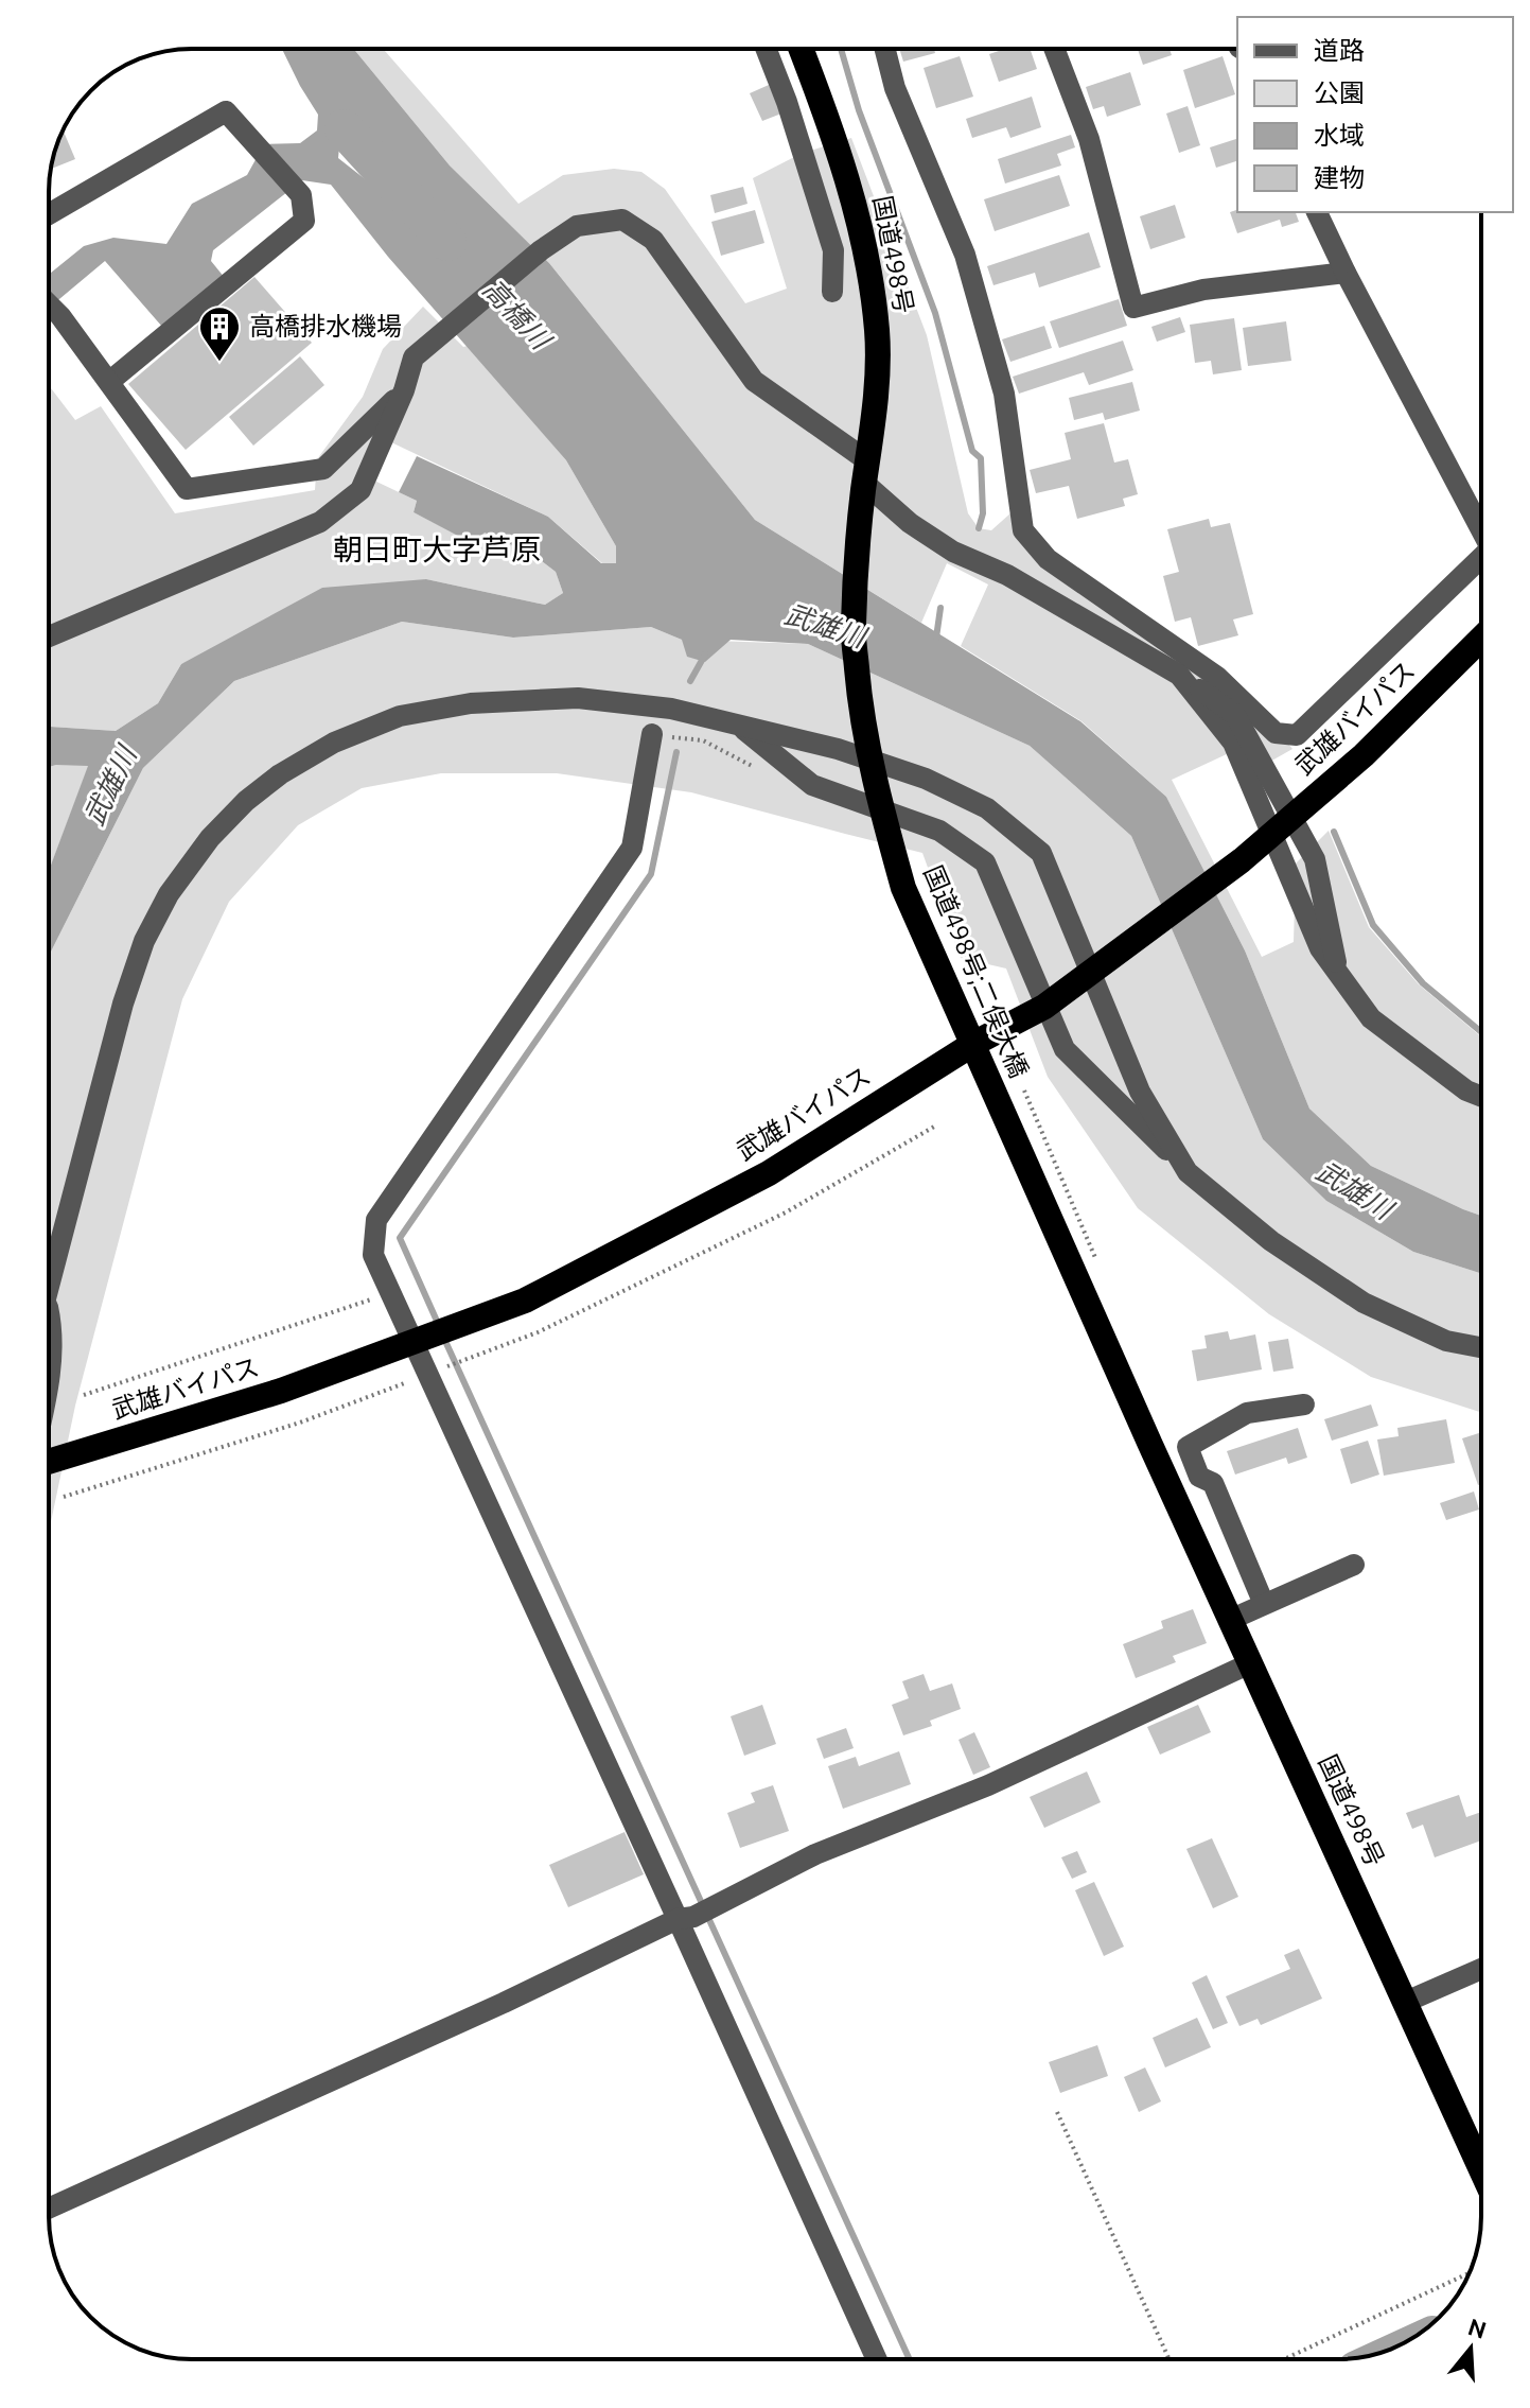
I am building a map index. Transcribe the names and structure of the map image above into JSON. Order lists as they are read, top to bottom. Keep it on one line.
{"streets":{"highway":["国道498号","武雄バイパス","国道498号;二俣大橋"]},"crossings":[["国道498号","国道498号;二俣大橋"],["武雄バイパス","国道498号;二俣大橋"]],"districts":["朝日町大字芦原"],"water":["高橋川","武雄川"],"places":{"building":["高橋排水機場"]},"legend":["道路","公園","水域","建物"],"north":"top"}
